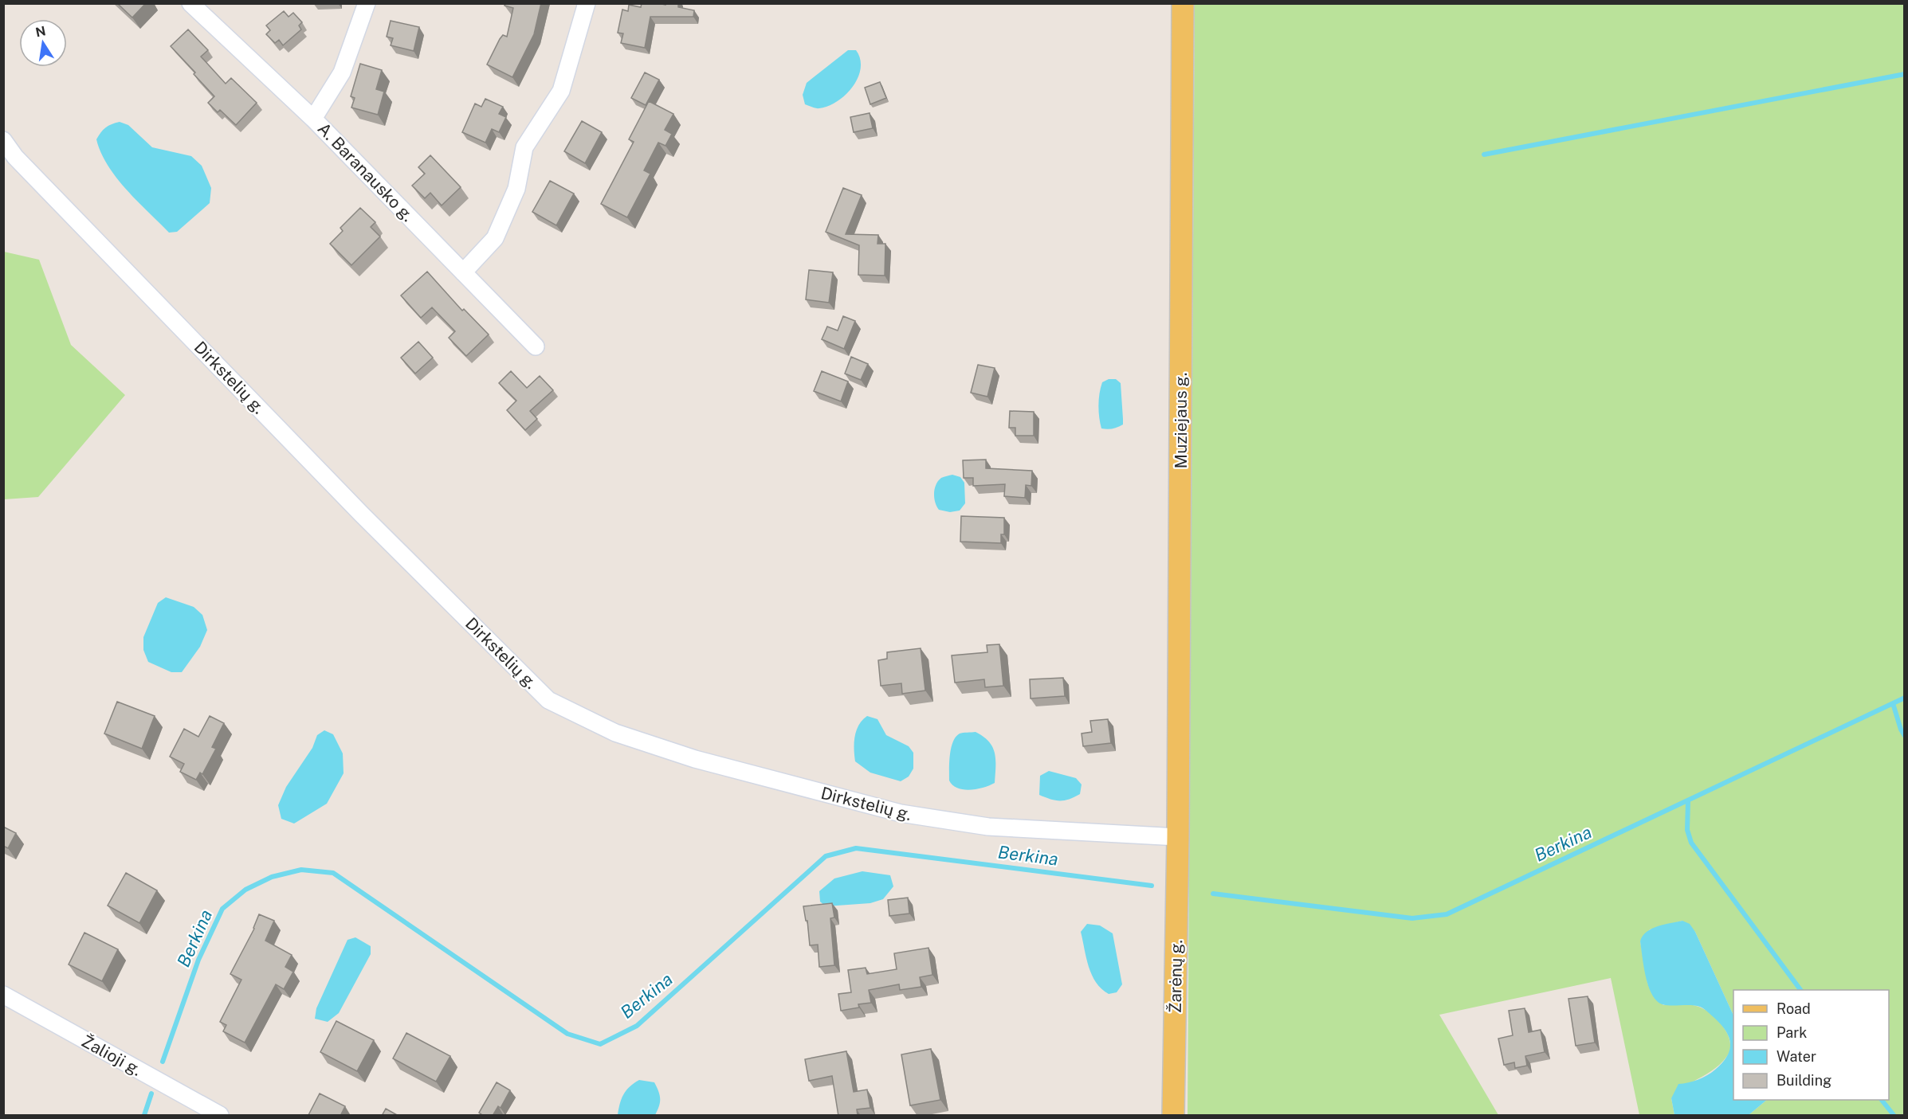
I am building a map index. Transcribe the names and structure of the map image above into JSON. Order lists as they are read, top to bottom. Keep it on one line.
{"streets":{"main road":["Muziejaus g.","Žarėnų g."],"street":["A. Baranausko g.","Dirkstelių g.","Žalioji g."]},"crossings":[["Dirkstelių g.","Muziejaus g."],["Dirkstelių g.","Žarėnų g."],["Muziejaus g.","Žarėnų g."]],"water":["Berkina"],"legend":["Road","Park","Water","Building"],"north":"top"}
